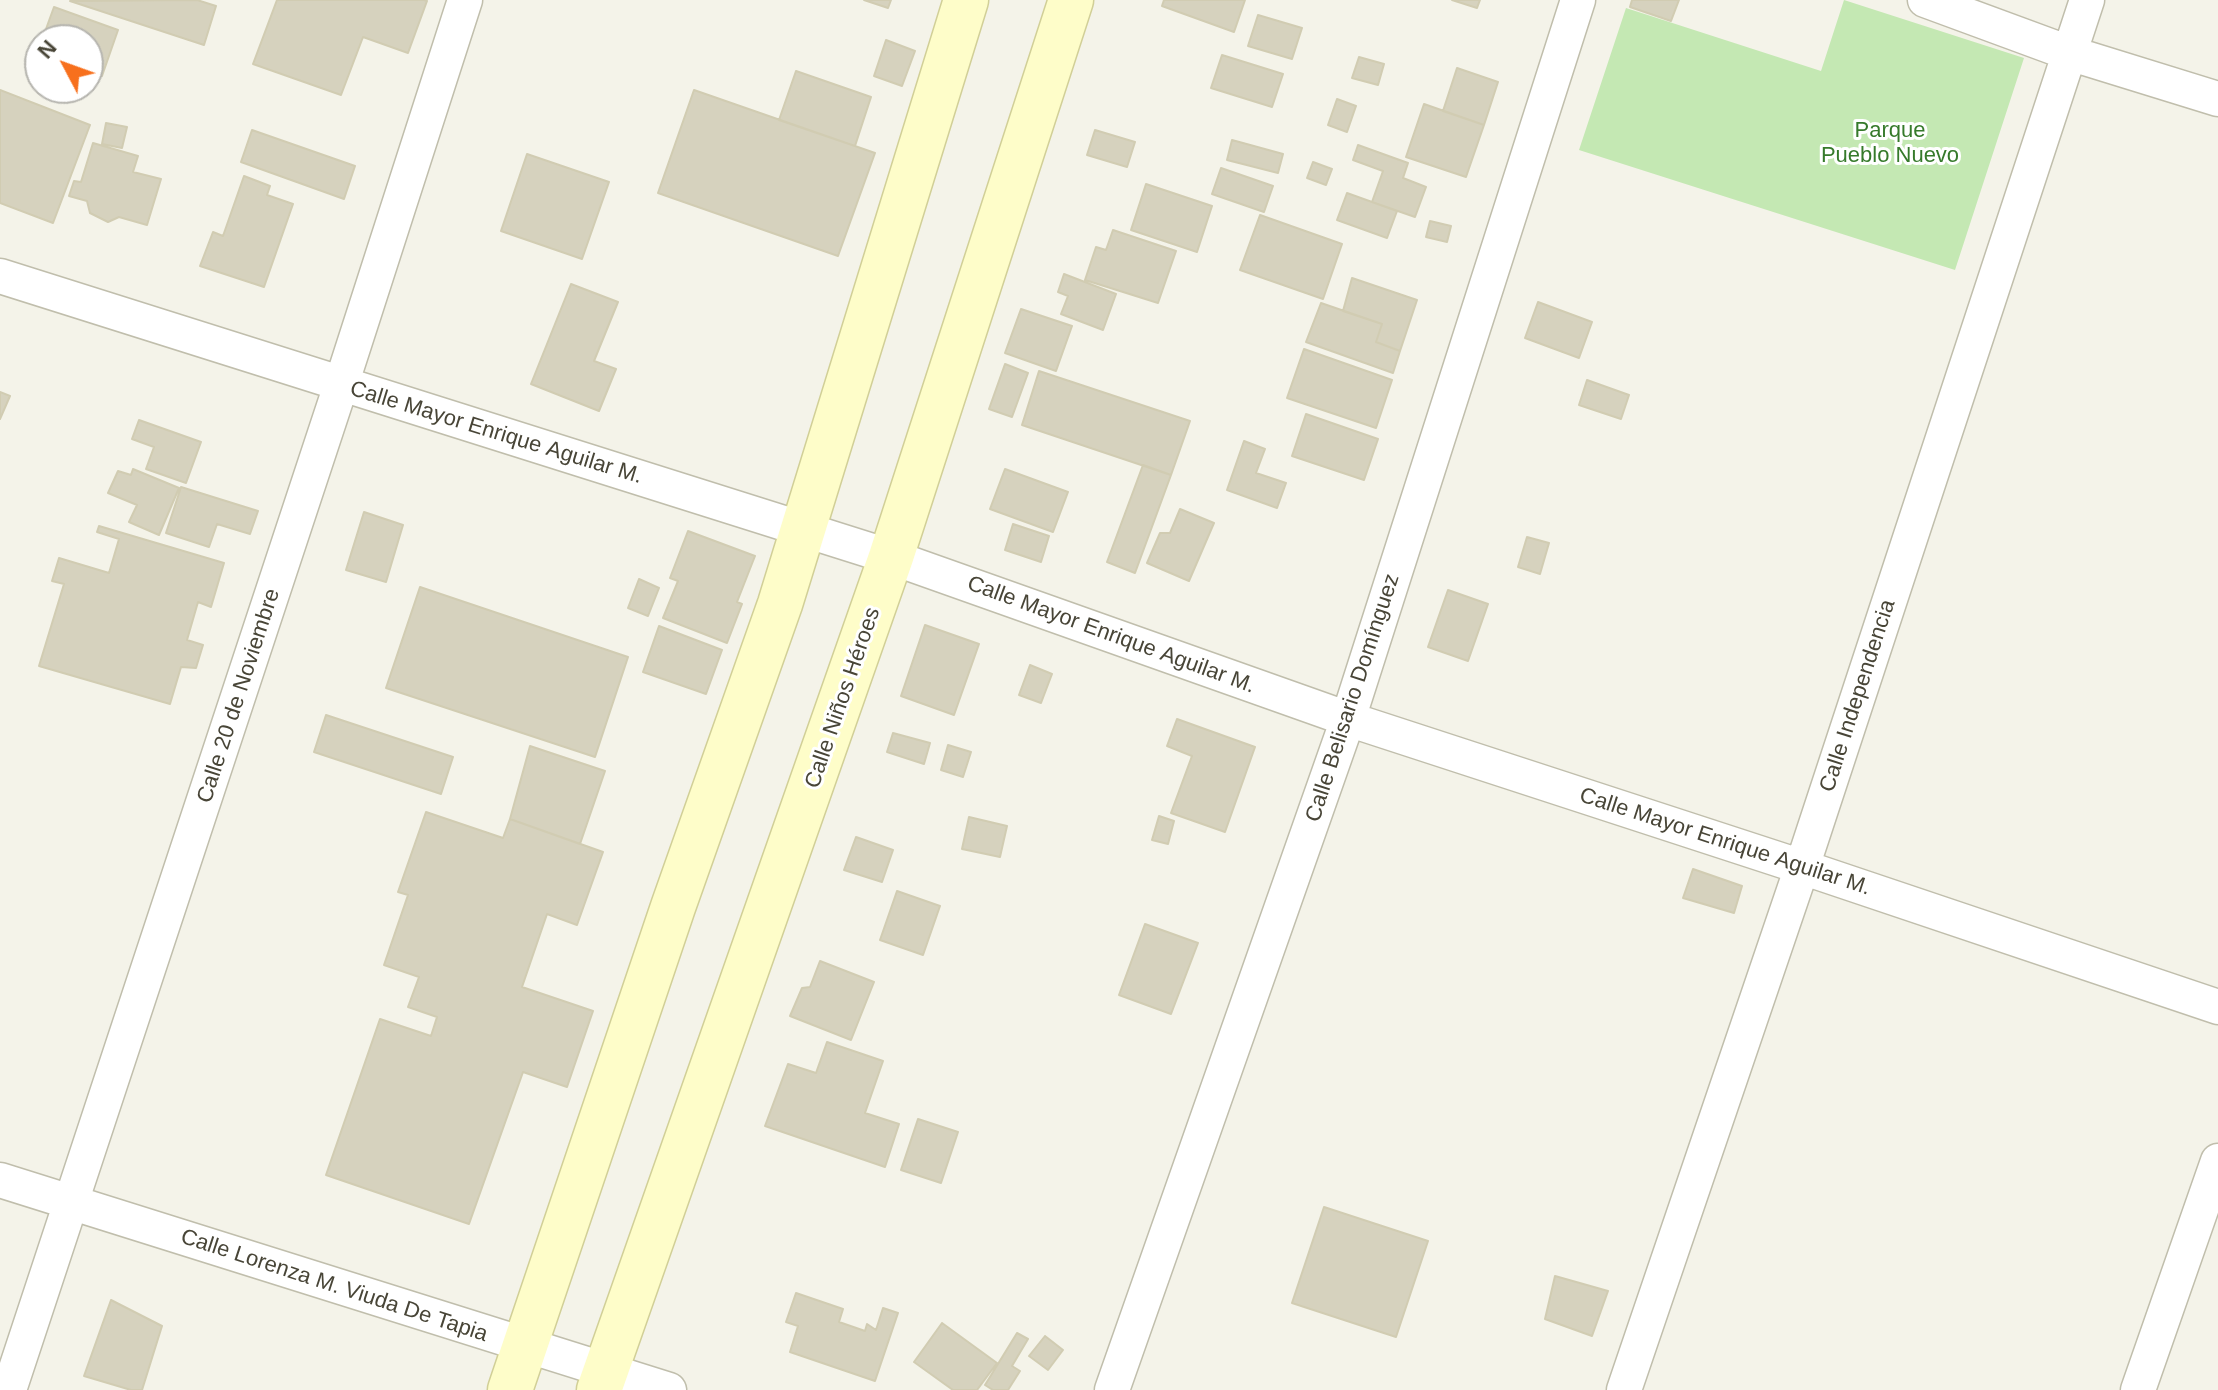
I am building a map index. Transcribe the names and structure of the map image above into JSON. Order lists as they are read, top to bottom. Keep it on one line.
{"streets":{"street":["Calle Mayor Enrique Aguilar M.","Calle 20 de Noviembre","Calle Independencia","Calle Niños Héroes","Calle Belisario Domínguez","Calle Lorenza M. Viuda De Tapia"]},"crossings":[["Calle Mayor Enrique Aguilar M.","Calle 20 de Noviembre"],["Calle Mayor Enrique Aguilar M.","Calle Independencia"],["Calle Mayor Enrique Aguilar M.","Calle Niños Héroes"],["Calle Mayor Enrique Aguilar M.","Calle Belisario Domínguez"],["Calle 20 de Noviembre","Calle Lorenza M. Viuda De Tapia"],["Calle Niños Héroes","Calle Lorenza M. Viuda De Tapia"]],"parks":["Parque Pueblo Nuevo"],"north":"top left"}
